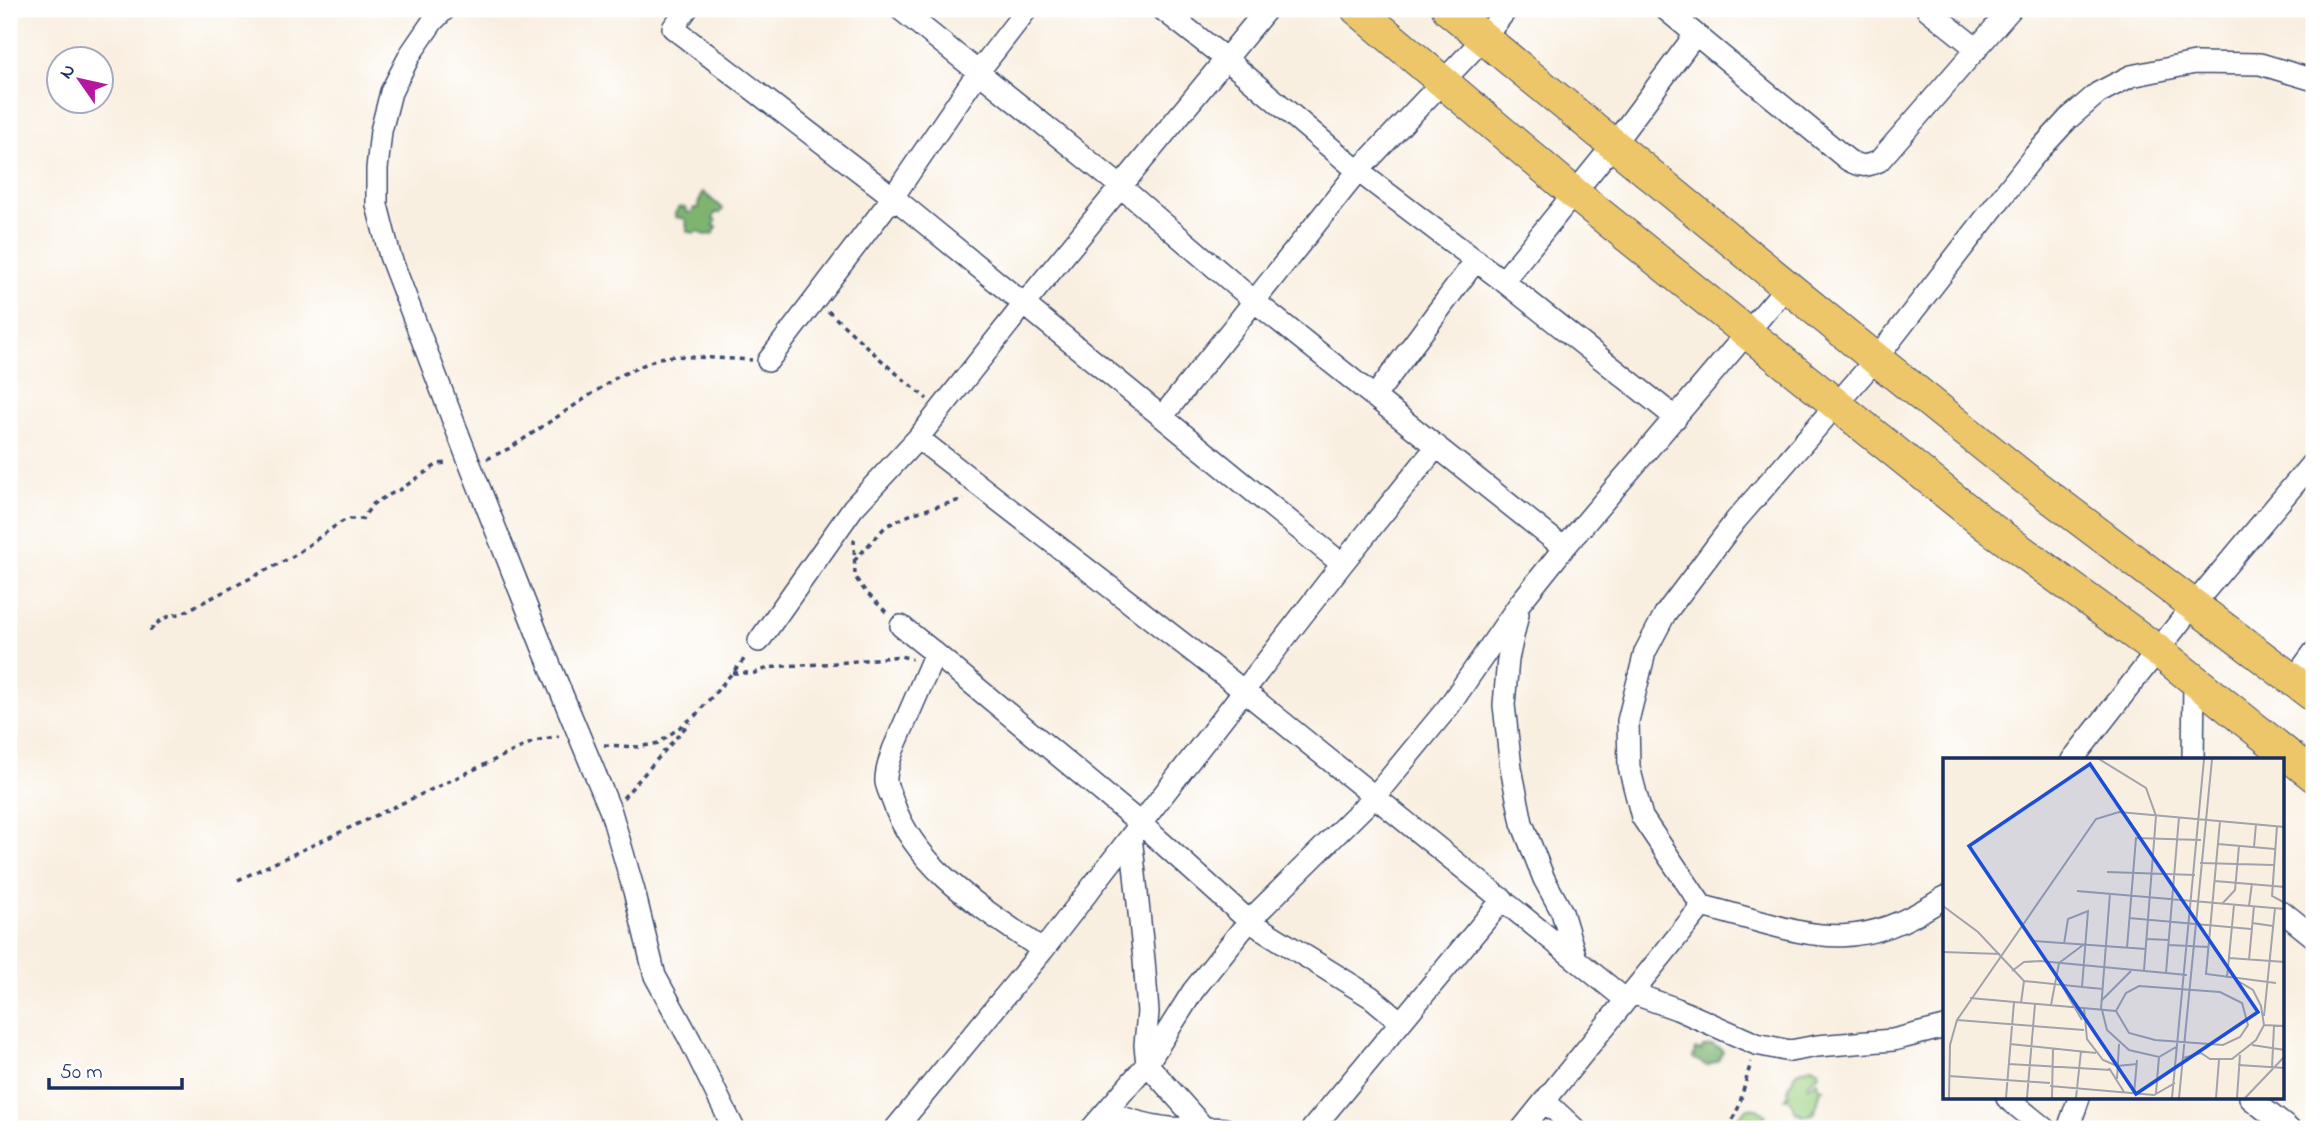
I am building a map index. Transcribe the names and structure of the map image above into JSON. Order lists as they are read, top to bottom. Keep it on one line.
{"scale_bar":"50 m","north":"top left"}
